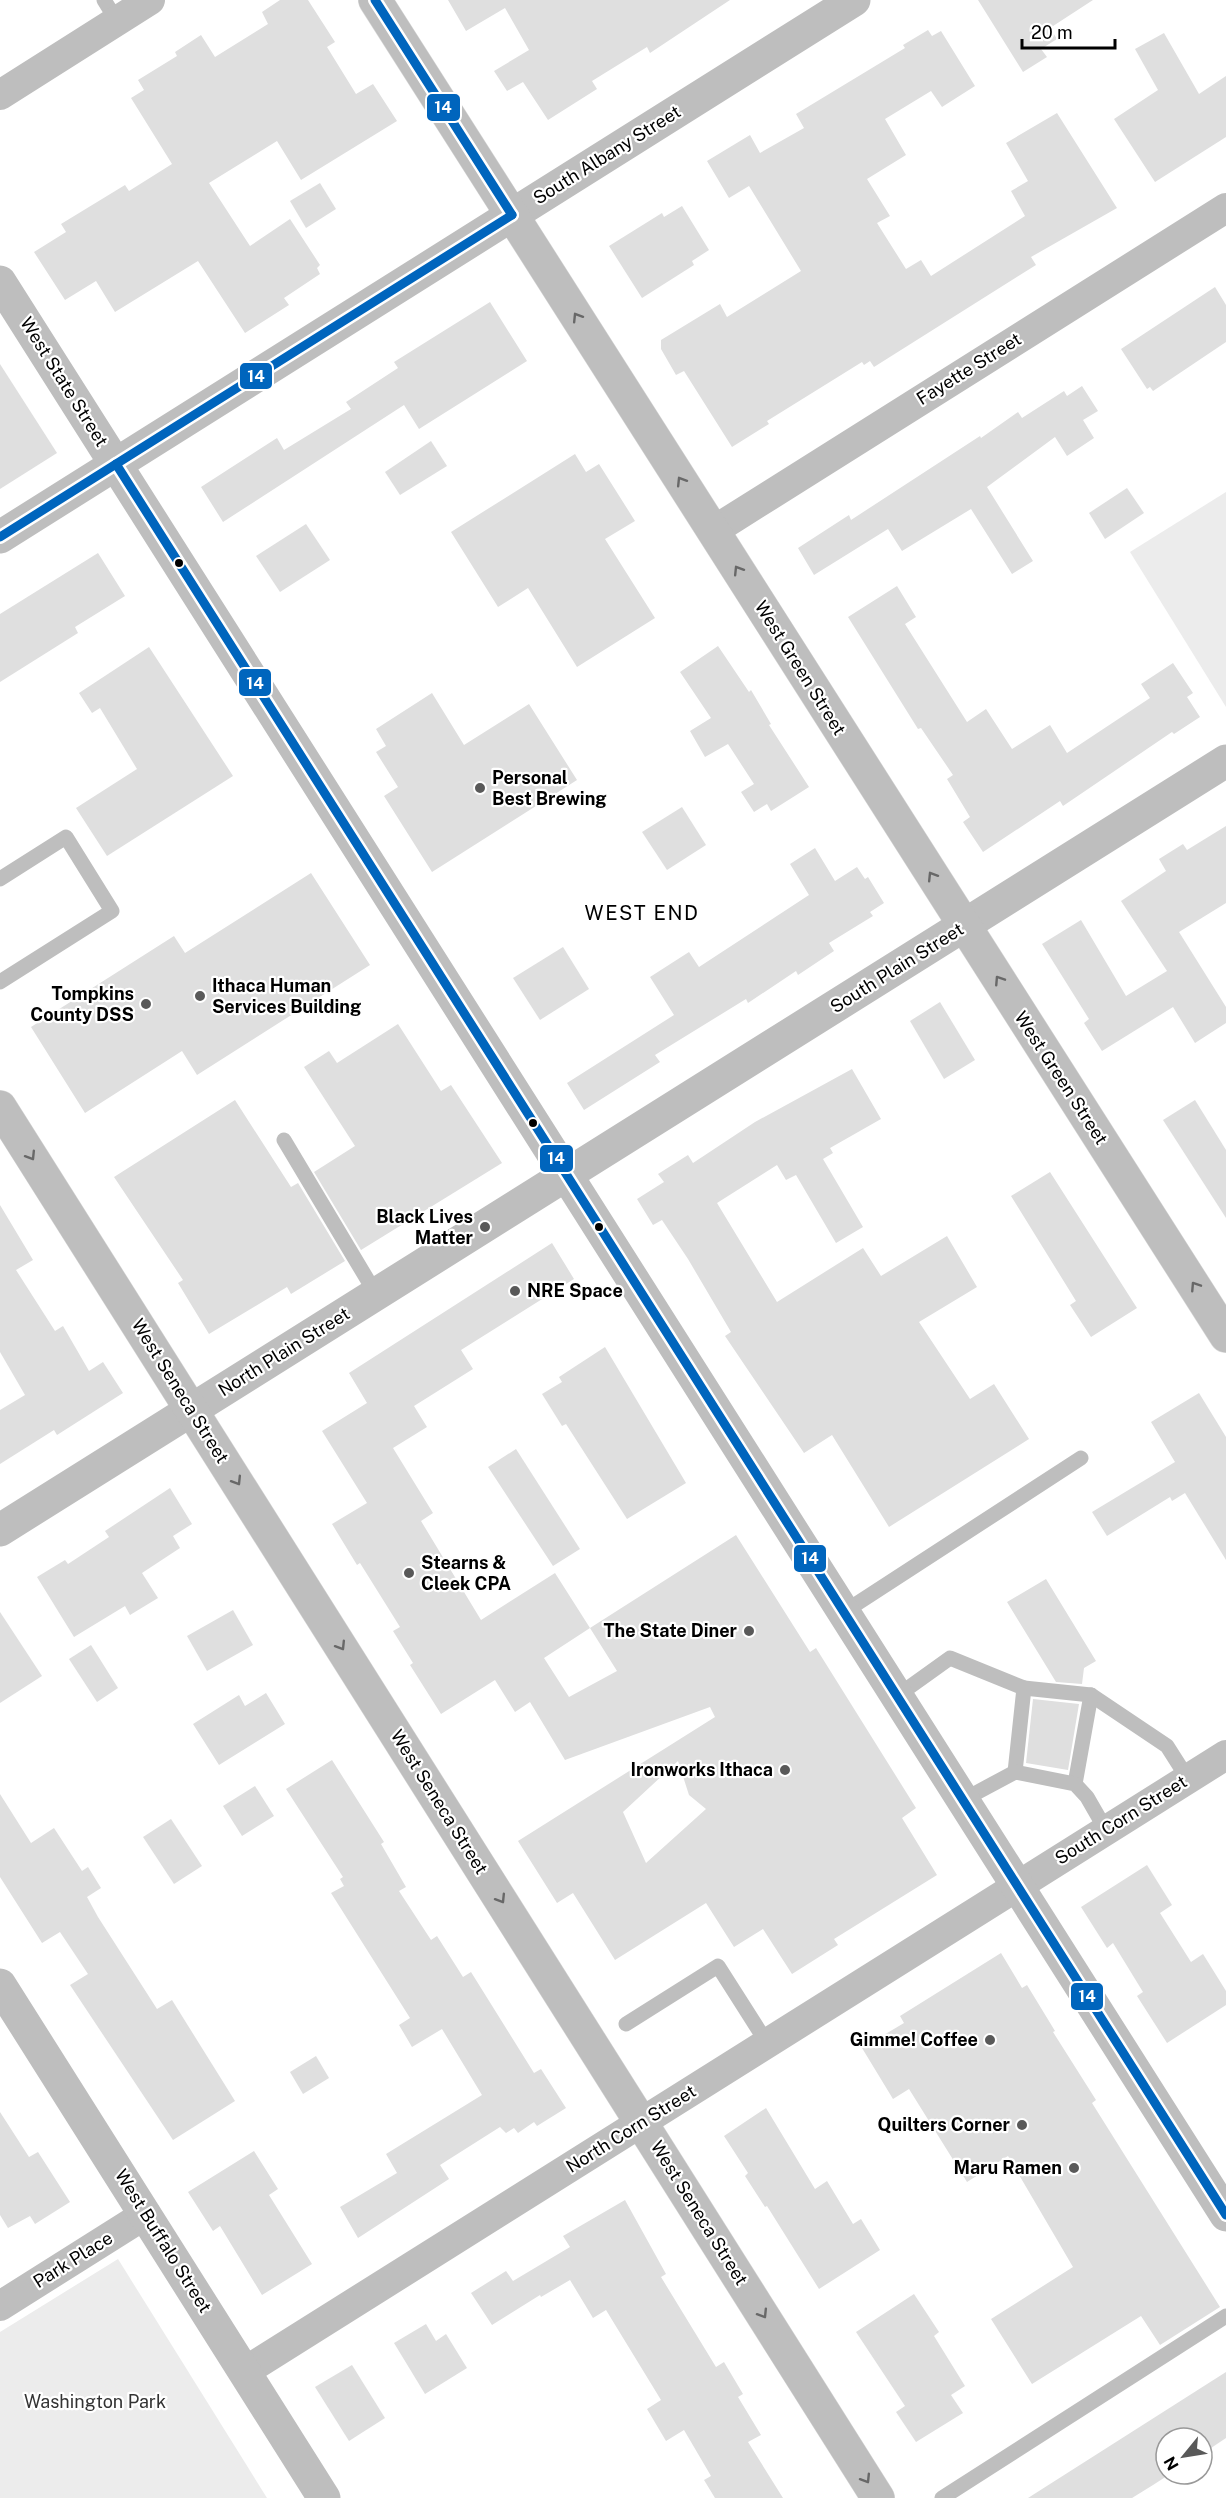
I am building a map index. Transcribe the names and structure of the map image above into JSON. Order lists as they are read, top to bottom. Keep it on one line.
{"streets":{"main road":["South Albany Street","West State Street","West Green Street","South Plain Street","North Plain Street","West Seneca Street","West Buffalo Street"],"street":["Fayette Street","South Corn Street","North Corn Street","Park Place"]},"crossings":[["South Albany Street","West State Street"],["South Albany Street","West Green Street"],["Fayette Street","West Green Street"],["West State Street","South Plain Street"],["West State Street","North Plain Street"],["West State Street","South Corn Street"],["West State Street","North Corn Street"],["West Green Street","South Plain Street"],["South Plain Street","North Plain Street"],["North Plain Street","West Seneca Street"],["West Seneca Street","North Corn Street"],["South Corn Street","North Corn Street"],["North Corn Street","West Buffalo Street"],["West Buffalo Street","Park Place"]],"one_way":["West Green Street","West Seneca Street"],"districts":["WEST END"],"parks":["Washington Park"],"places":["Personal Best Brewing","Ithaca Human Services Building","Tompkins County DSS","Black Lives Matter","NRE Space","Stearns & Cleek CPA","The State Diner","Ironworks Ithaca","Gimme! Coffee","Quilters Corner","Maru Ramen"],"lines":["transit line 14"],"scale_bar":"20 m","north":"bottom left"}
